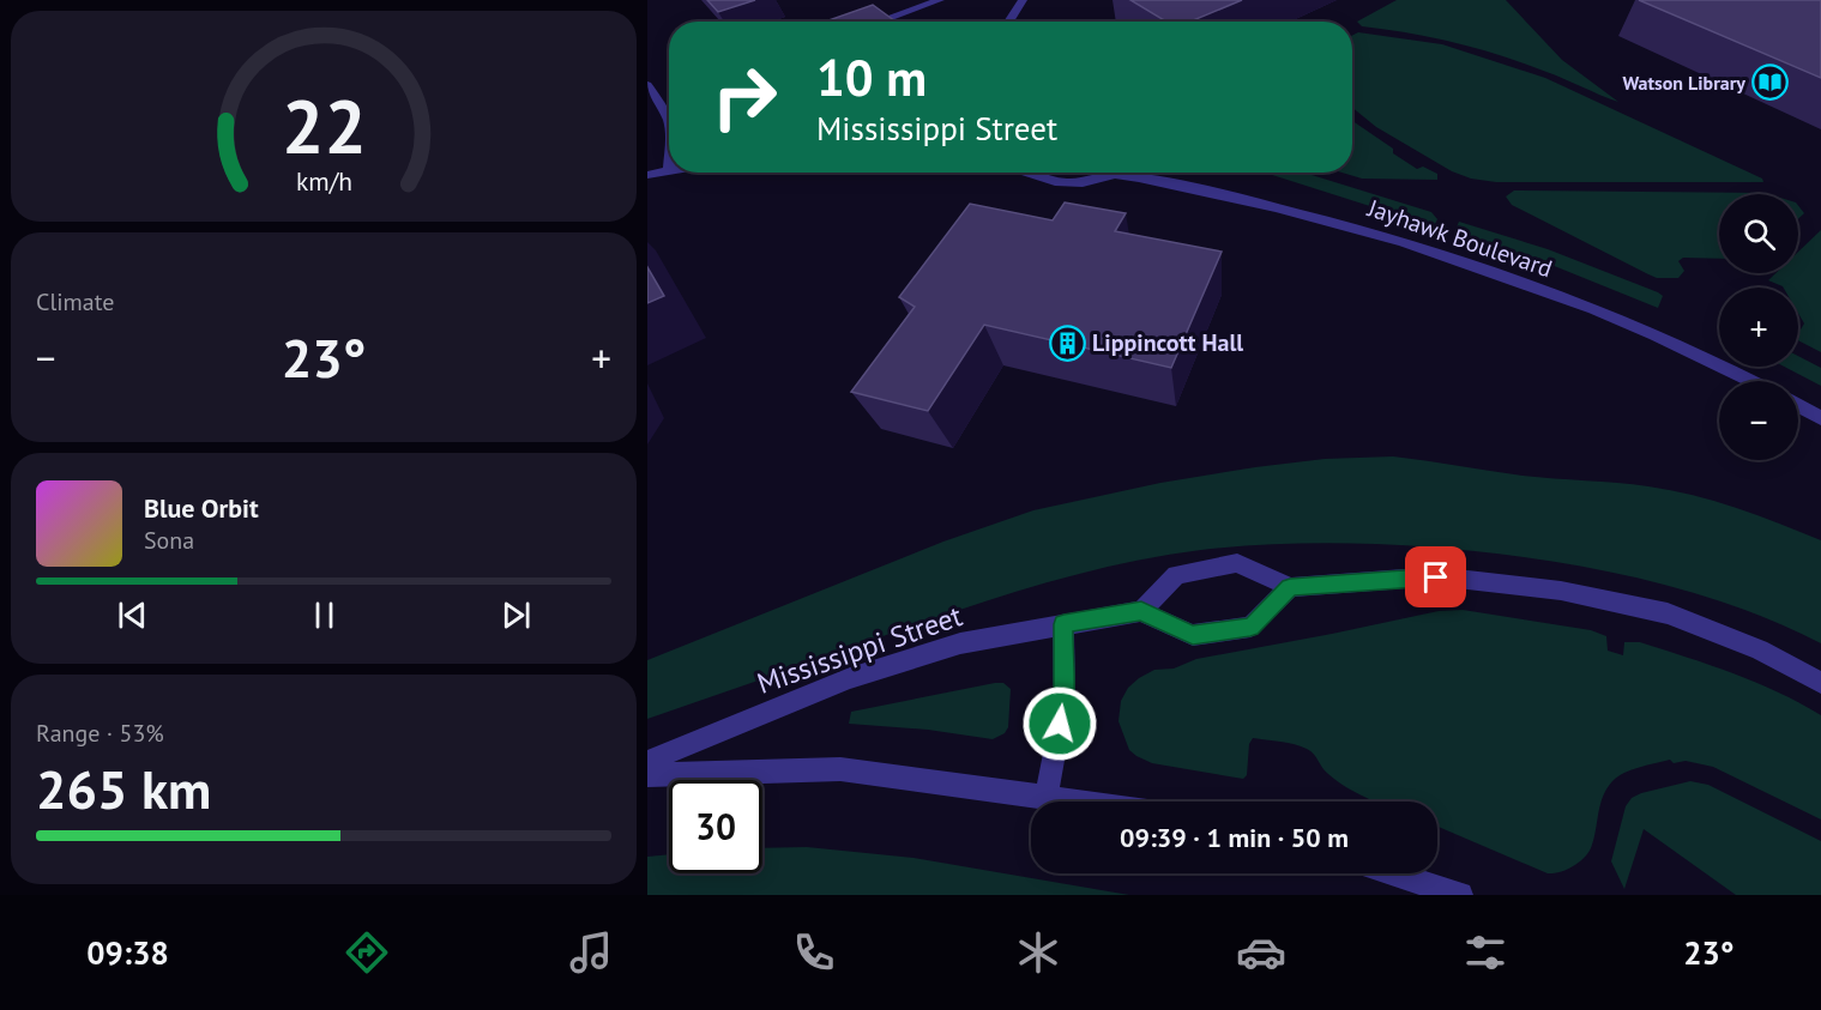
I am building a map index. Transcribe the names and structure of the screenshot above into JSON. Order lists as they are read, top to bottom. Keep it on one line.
{"streets":{"street":["Jayhawk Boulevard","Mississippi Street"]},"places":{"library":["Watson Library"],"building":["Lippincott Hall"]},"page":{"turn":["10 m","Mississippi Street"],"map_buttons":["+","−"],"tile":["Climate",["Range · 53%","265 km"]],"heat":["−","23°","+"],"song":["Blue Orbit","Sona"],"limit":"30","trip":"09:39 · 1 min · 50 m","tabs":["09:38","23°"],"gauge":["22","km/h"]}}
